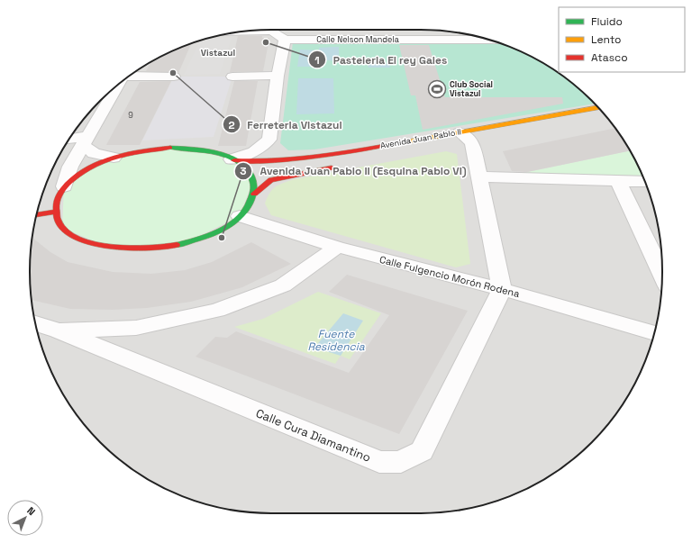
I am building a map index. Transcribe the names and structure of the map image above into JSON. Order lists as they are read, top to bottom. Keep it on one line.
{"streets":{"main road":["Avenida Juan Pablo II"],"street":["Calle Nelson Mandela","Calle Fulgencio Morón Rodena","Calle Cura Diamantino"]},"crossings":[["Calle Fulgencio Morón Rodena","Calle Cura Diamantino"]],"districts":["Vistazul"],"water":["Fuente Residencia"],"places":{"other":["Pasteleria El rey Gales","Ferreteria Vistazul","Avenida Juan Pablo II (Esquina Pablo VI)"],"sports":["Club Social Vistazul"]},"house_numbers":["9"],"legend":["Fluido","Lento","Atasco"],"north":"top right"}
